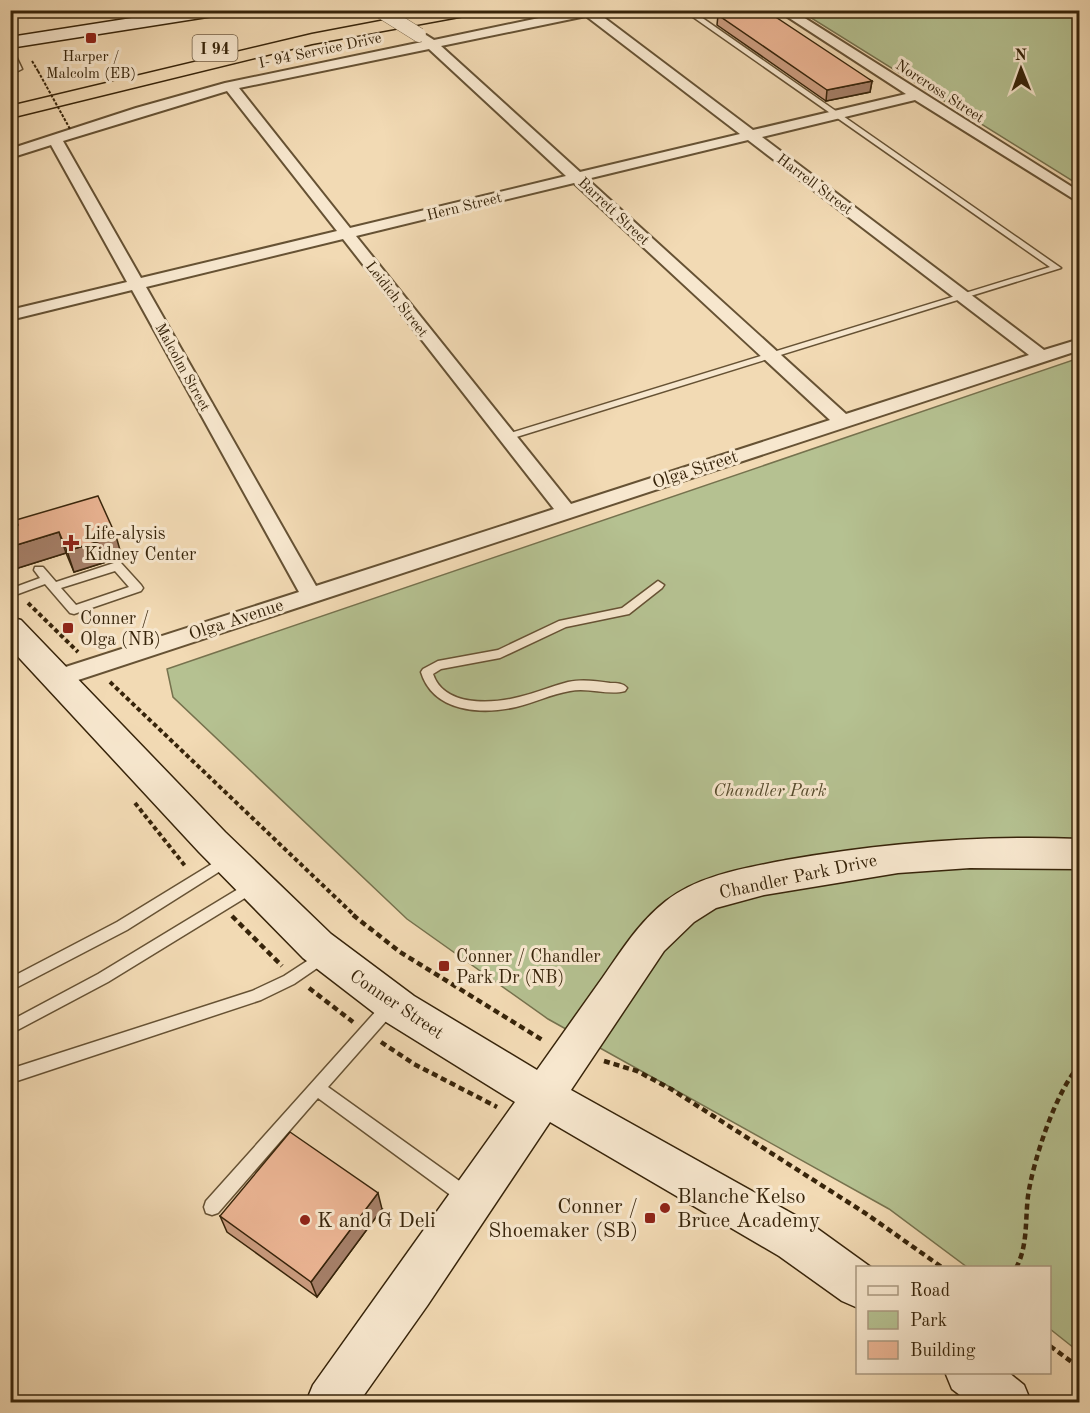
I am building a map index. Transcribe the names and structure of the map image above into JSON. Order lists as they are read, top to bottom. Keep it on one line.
{"streets":{"highway":["I 94"],"main road":["Chandler Park Drive","Conner Street"],"street":["I- 94 Service Drive","Norcross Street","Harrell Street","Hern Street","Barrett Street","Leidich Street","Malcolm Street","Olga Street","Olga Avenue"]},"crossings":[["I- 94 Service Drive","Harrell Street"],["I- 94 Service Drive","Barrett Street"],["I- 94 Service Drive","Leidich Street"],["I- 94 Service Drive","Malcolm Street"],["Norcross Street","Hern Street"],["Harrell Street","Hern Street"],["Harrell Street","Olga Street"],["Hern Street","Barrett Street"],["Hern Street","Leidich Street"],["Hern Street","Malcolm Street"],["Barrett Street","Olga Street"],["Leidich Street","Olga Street"],["Malcolm Street","Olga Street"],["Malcolm Street","Olga Avenue"],["Olga Street","Olga Avenue"],["Olga Avenue","Conner Street"],["Chandler Park Drive","Conner Street"]],"parks":["Chandler Park"],"places":{"transit":["Harper / Malcolm (EB)","Conner / Olga (NB)","Conner / Chandler Park Dr (NB)","Conner / Shoemaker (SB)"],"health":["Life-alysis Kidney Center"],"other":["Blanche Kelso Bruce Academy","K and G Deli"]},"legend":["Road","Park","Building"],"north":"top"}
